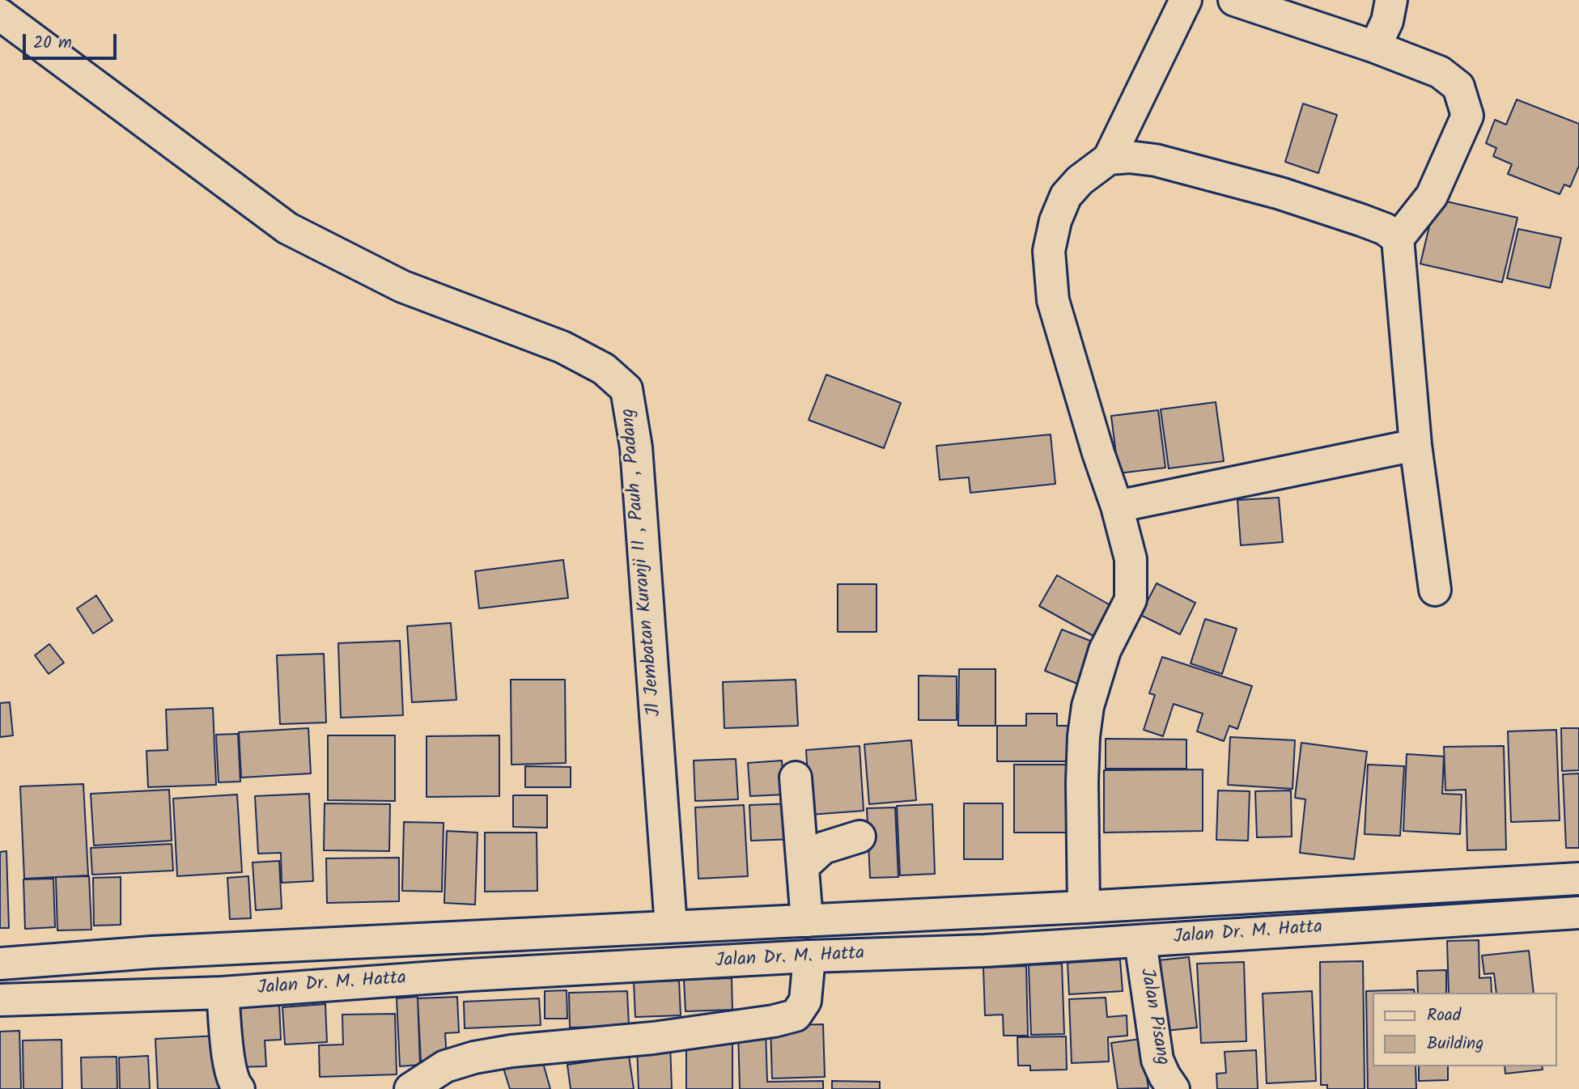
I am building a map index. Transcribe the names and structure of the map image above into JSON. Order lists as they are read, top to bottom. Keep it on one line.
{"streets":{"street":["Jl Jembatan Kuranji II , Pauh , Padang","Jalan Dr. M. Hatta","Jalan Pisang"]},"crossings":[["Jl Jembatan Kuranji II , Pauh , Padang","Jalan Dr. M. Hatta"],["Jalan Dr. M. Hatta","Jalan Pisang"]],"legend":["Road","Building"],"scale_bar":"20 m"}
